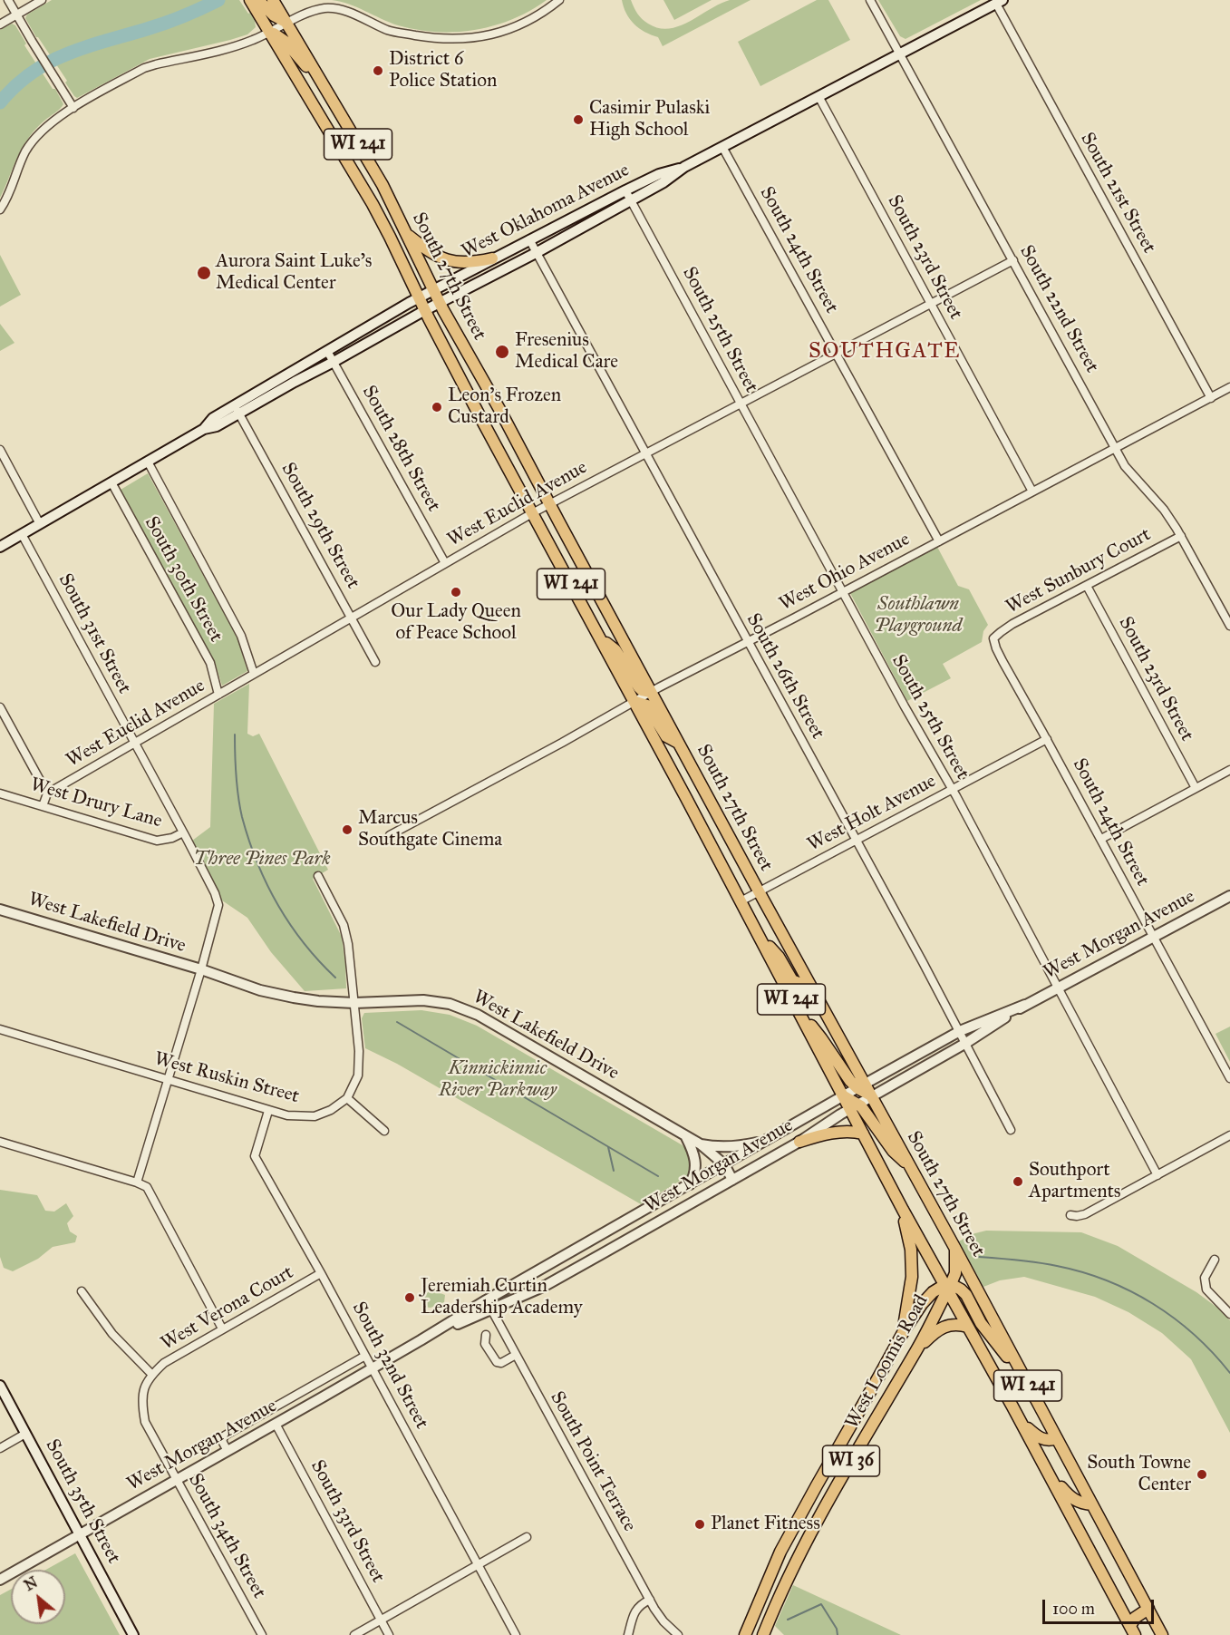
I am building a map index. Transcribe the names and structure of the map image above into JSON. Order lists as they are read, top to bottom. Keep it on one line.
{"streets":{"main road":["WI 241","South 27th Street","West Loomis Road","WI 36"],"street":["South 21st Street","West Oklahoma Avenue","South 24th Street","South 23rd Street","South 22nd Street","South 25th Street","South 28th Street","West Euclid Avenue","South 29th Street","West Sunbury Court","West Ohio Avenue","South 30th Street","South 31st Street","South 26th Street","West Drury Lane","West Holt Avenue","West Lakefield Drive","West Morgan Avenue","West Ruskin Street","West Verona Court","South 32nd Street","South Point Terrace","South 35th Street","South 33rd Street","South 34th Street"]},"crossings":[["WI 241","West Morgan Avenue"],["WI 241","West Loomis Road"],["South 21st Street","West Oklahoma Avenue"],["South 21st Street","West Ohio Avenue"],["West Oklahoma Avenue","South 24th Street"],["West Oklahoma Avenue","South 23rd Street"],["West Oklahoma Avenue","South 27th Street"],["West Oklahoma Avenue","South 22nd Street"],["West Oklahoma Avenue","South 25th Street"],["West Oklahoma Avenue","South 28th Street"],["West Oklahoma Avenue","South 29th Street"],["West Oklahoma Avenue","South 30th Street"],["West Oklahoma Avenue","South 31st Street"],["West Oklahoma Avenue","South 26th Street"],["South 24th Street","West Euclid Avenue"],["South 24th Street","West Sunbury Court"],["South 24th Street","West Ohio Avenue"],["South 24th Street","West Holt Avenue"],["South 24th Street","West Morgan Avenue"],["South 23rd Street","West Euclid Avenue"],["South 23rd Street","West Sunbury Court"],["South 23rd Street","West Ohio Avenue"],["South 27th Street","West Euclid Avenue"],["South 27th Street","West Ohio Avenue"],["South 27th Street","West Holt Avenue"],["South 27th Street","West Morgan Avenue"],["South 27th Street","West Loomis Road"],["South 22nd Street","West Euclid Avenue"],["South 22nd Street","West Sunbury Court"],["South 22nd Street","West Ohio Avenue"],["South 25th Street","West Euclid Avenue"],["South 25th Street","West Ohio Avenue"],["South 25th Street","West Holt Avenue"],["South 25th Street","West Morgan Avenue"],["South 28th Street","West Euclid Avenue"],["West Euclid Avenue","South 29th Street"],["West Euclid Avenue","South 30th Street"],["West Euclid Avenue","South 31st Street"],["West Euclid Avenue","South 26th Street"],["West Ohio Avenue","South 26th Street"],["South 31st Street","West Drury Lane"],["South 31st Street","West Lakefield Drive"],["South 26th Street","West Holt Avenue"],["South 26th Street","West Morgan Avenue"],["West Lakefield Drive","West Morgan Avenue"],["West Morgan Avenue","South 32nd Street"],["West Morgan Avenue","South Point Terrace"],["West Morgan Avenue","South 35th Street"],["West Morgan Avenue","South 33rd Street"],["West Morgan Avenue","South 34th Street"],["West Ruskin Street","South 32nd Street"],["West Verona Court","South 32nd Street"],["West Verona Court","South 34th Street"]],"districts":["SOUTHGATE"],"parks":["Southlawn Playground","Three Pines Park","Kinnickinnic River Parkway"],"places":["District 6 Police Station","Casimir Pulaski High School","Aurora Saint Luke's Medical Center","Fresenius Medical Care","Leon's Frozen Custard","Our Lady Queen of Peace School","Marcus Southgate Cinema","Southport Apartments","Jeremiah Curtin Leadership Academy","South Towne Center","Planet Fitness"],"scale_bar":"100 m","north":"top left"}
